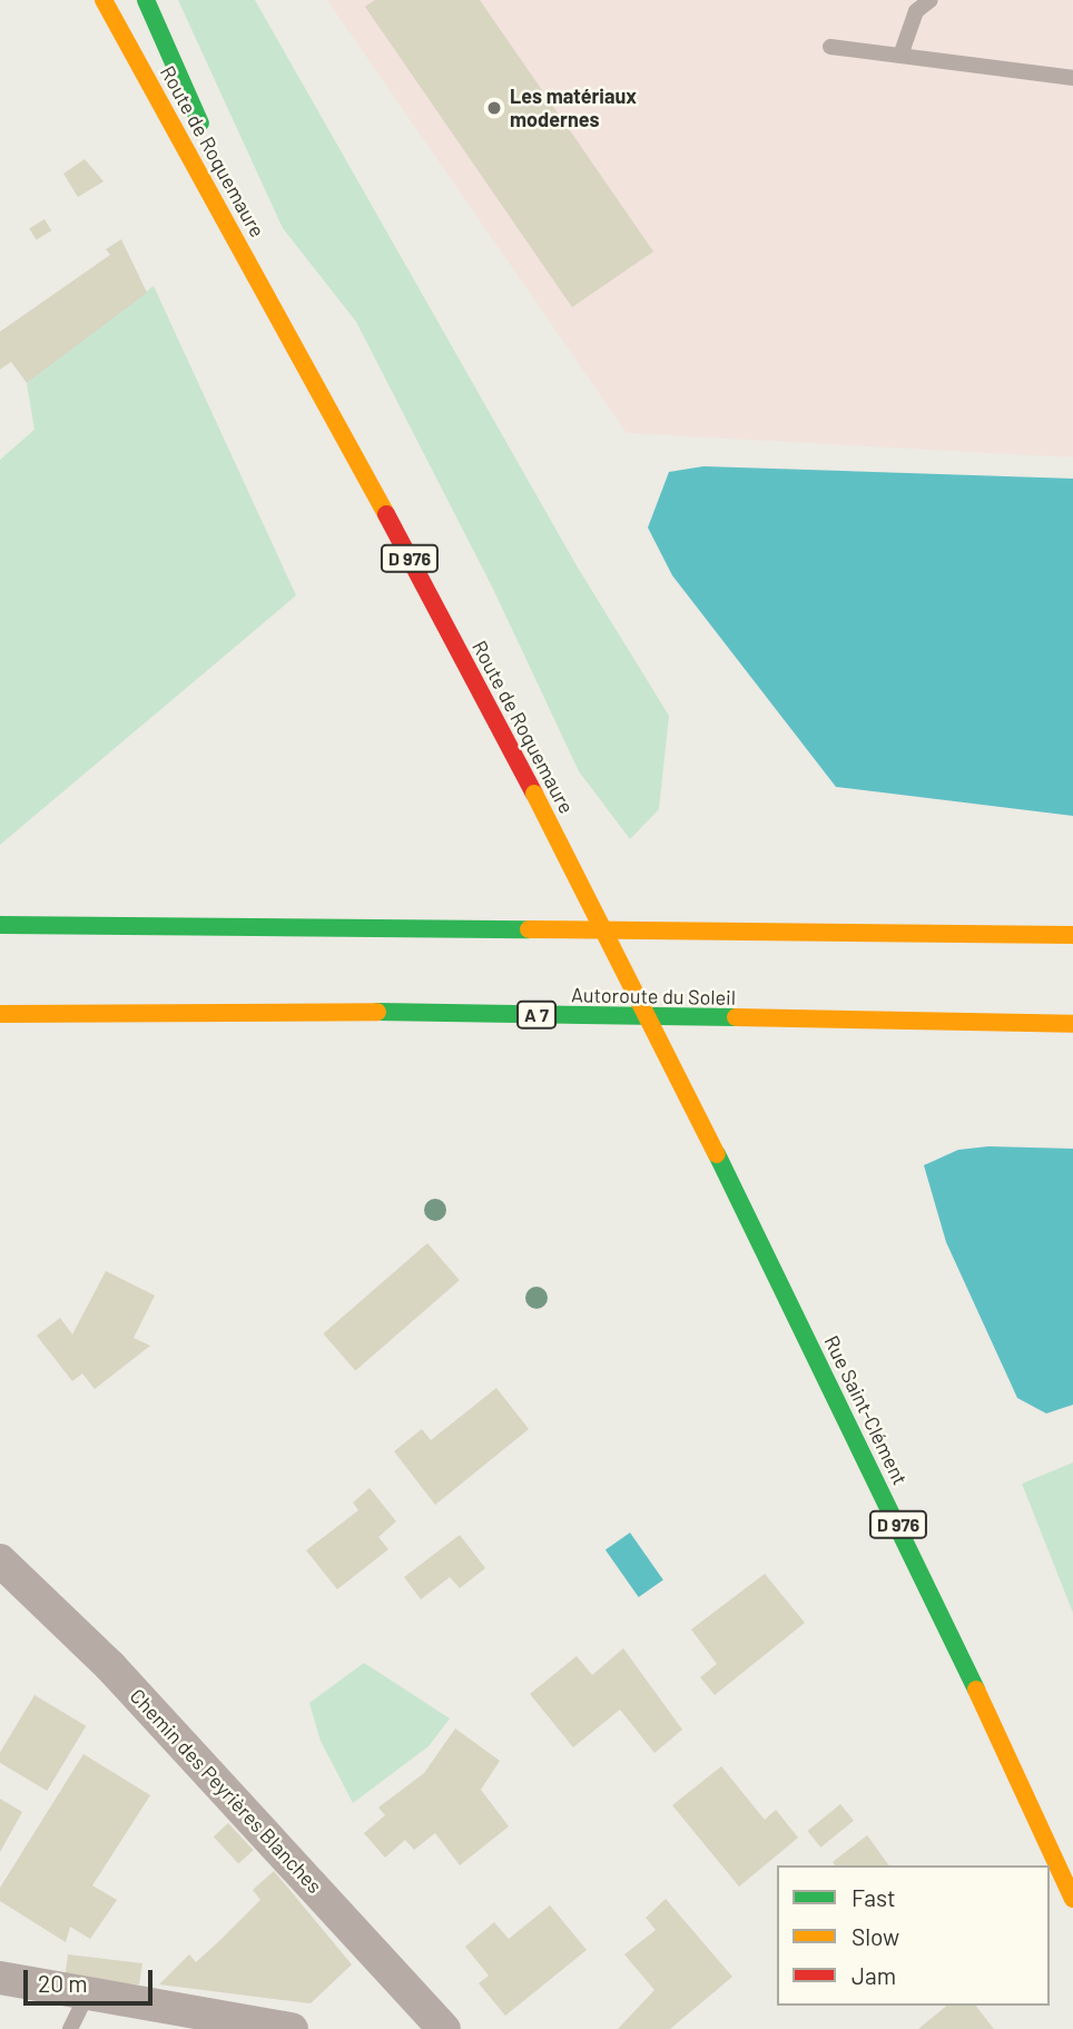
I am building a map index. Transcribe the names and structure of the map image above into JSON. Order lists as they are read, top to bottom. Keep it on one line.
{"streets":{"main road":["Route de Roquemaure","D 976","Autoroute du Soleil","A 7","Rue Saint-Clément"],"street":["Chemin des Peyrières Blanches"]},"crossings":[["Route de Roquemaure","Rue Saint-Clément"]],"places":["Les matériaux modernes"],"legend":["Fast","Slow","Jam"],"scale_bar":"20 m"}
